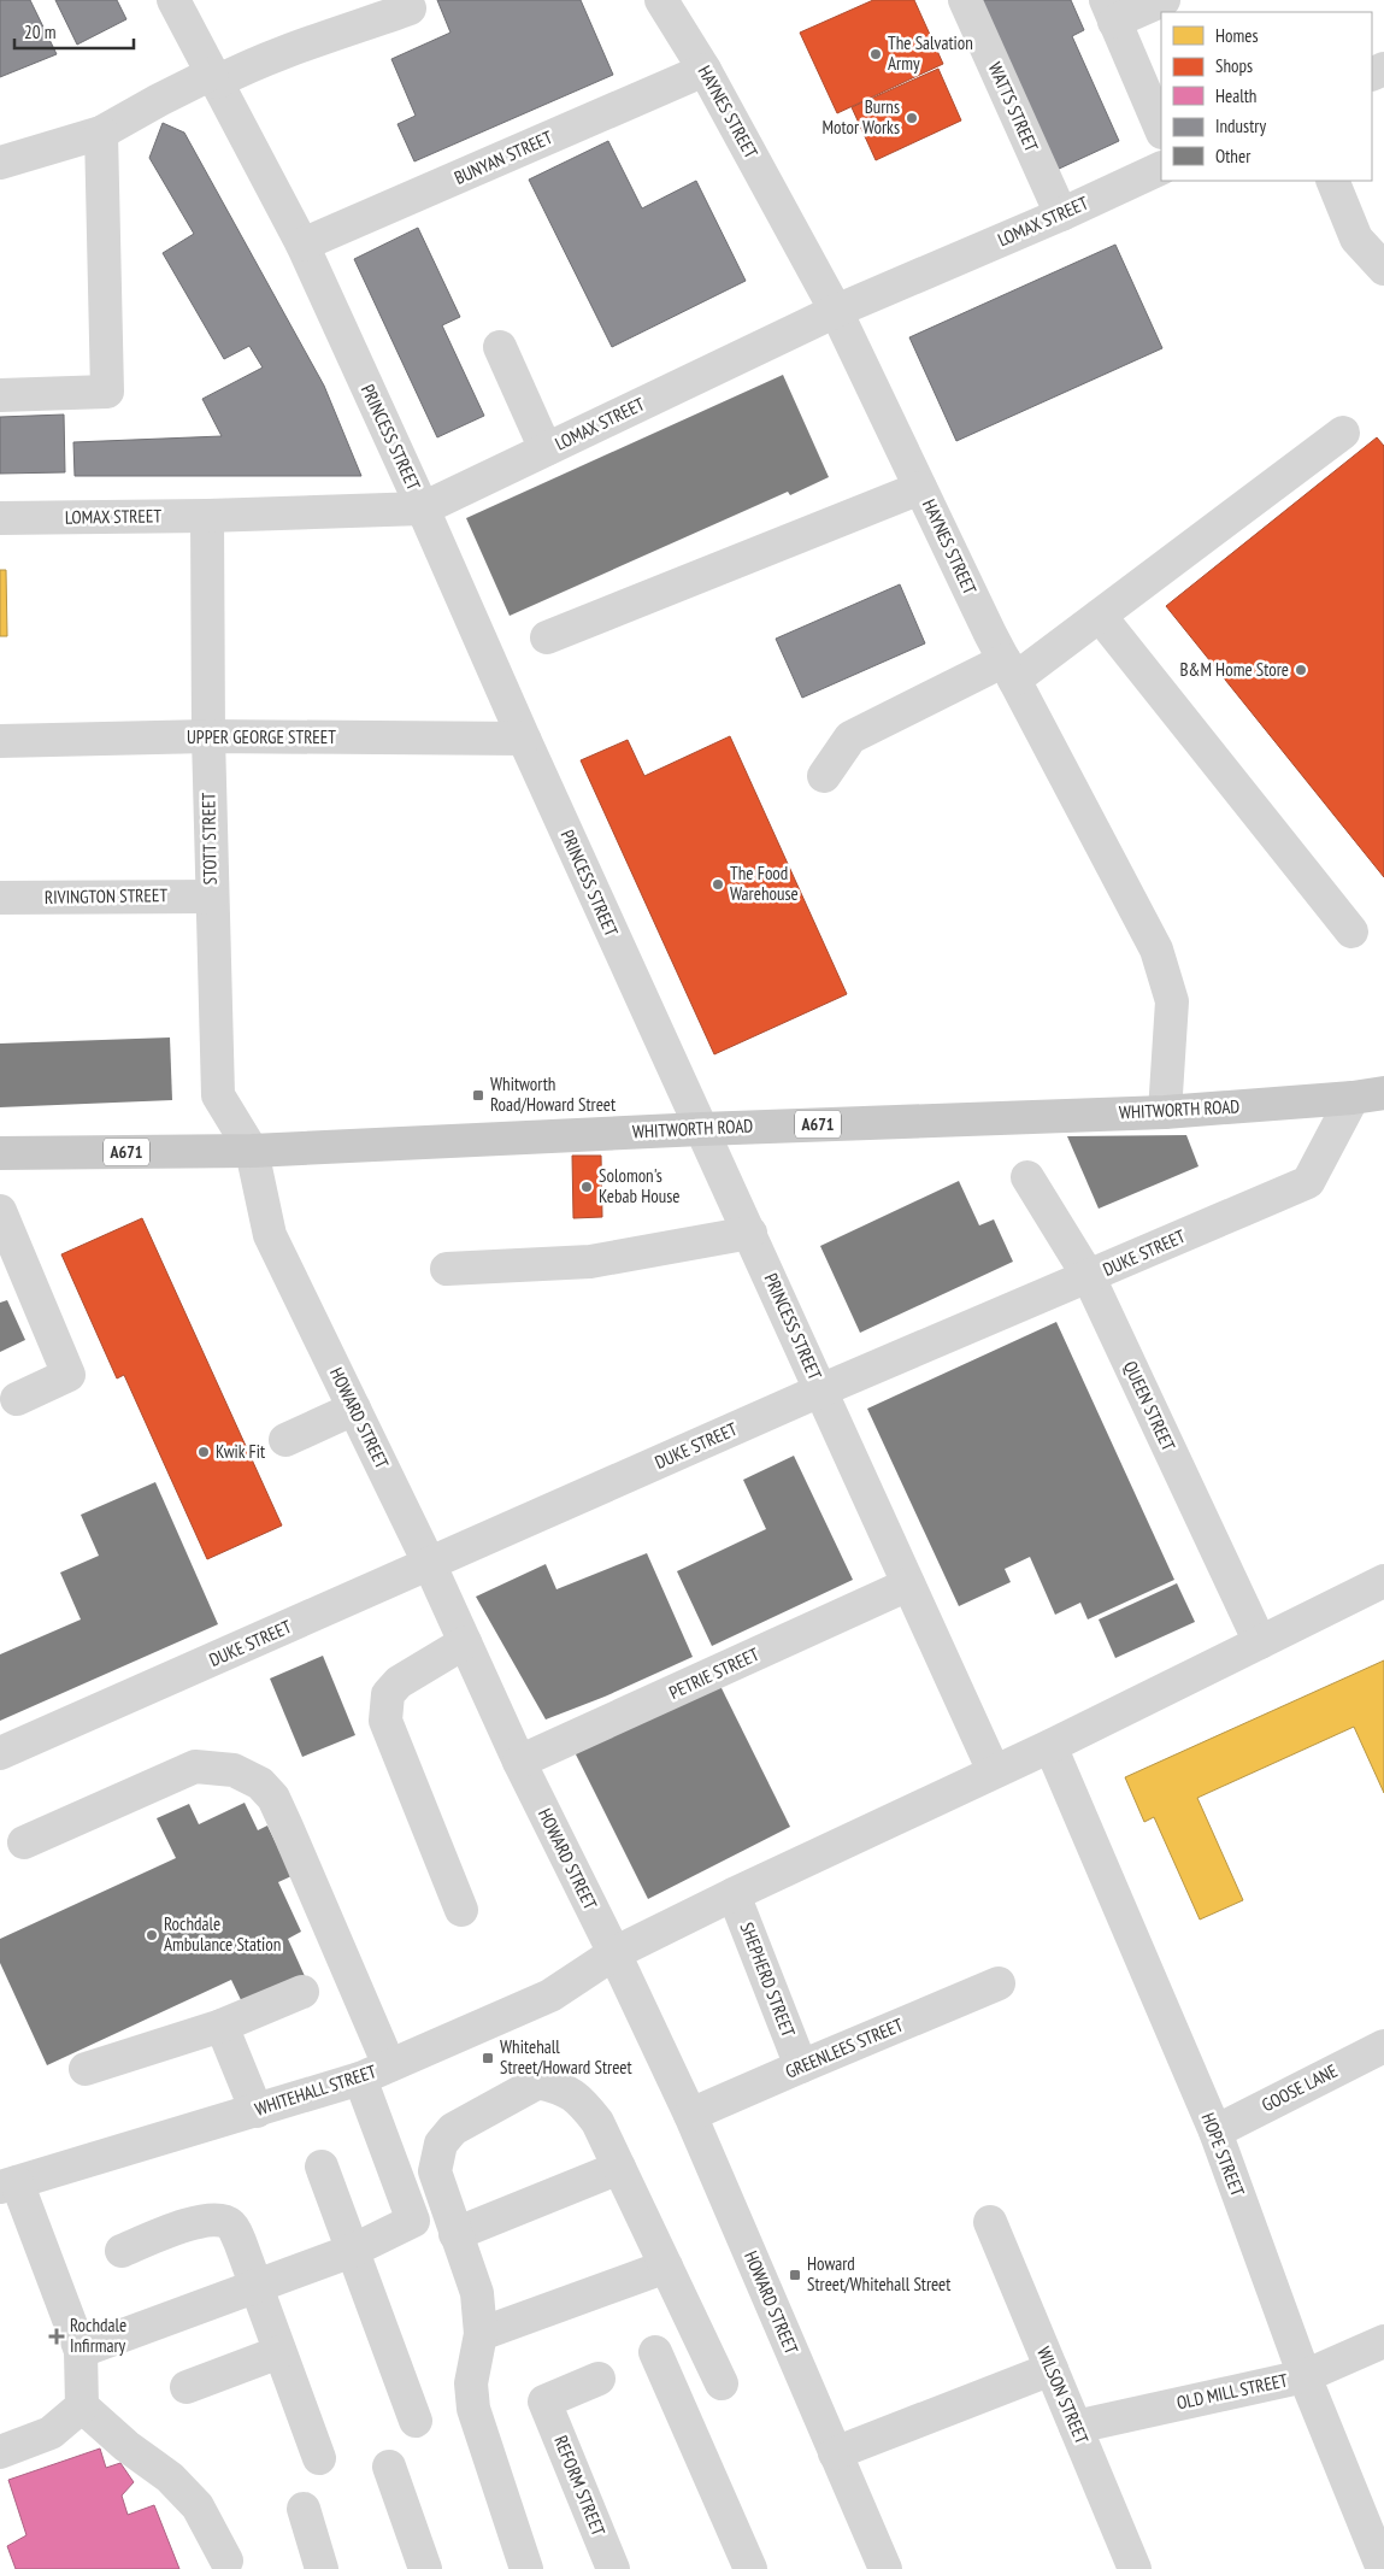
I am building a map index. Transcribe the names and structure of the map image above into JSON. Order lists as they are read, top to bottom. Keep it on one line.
{"streets":{"main road":["WHITWORTH ROAD","A671"],"street":["WATTS STREET","HAYNES STREET","BUNYAN STREET","LOMAX STREET","PRINCESS STREET","UPPER GEORGE STREET","STOTT STREET","RIVINGTON STREET","DUKE STREET","QUEEN STREET","HOWARD STREET","PETRIE STREET","SHEPHERD STREET","GREENLEES STREET","GOOSE LANE","WHITEHALL STREET","HOPE STREET","OLD MILL STREET","WILSON STREET","REFORM STREET"]},"crossings":[["WATTS STREET","LOMAX STREET"],["HAYNES STREET","BUNYAN STREET"],["HAYNES STREET","LOMAX STREET"],["HAYNES STREET","WHITWORTH ROAD"],["BUNYAN STREET","PRINCESS STREET"],["LOMAX STREET","PRINCESS STREET"],["LOMAX STREET","STOTT STREET"],["PRINCESS STREET","UPPER GEORGE STREET"],["PRINCESS STREET","WHITWORTH ROAD"],["PRINCESS STREET","DUKE STREET"],["PRINCESS STREET","PETRIE STREET"],["PRINCESS STREET","WHITEHALL STREET"],["UPPER GEORGE STREET","STOTT STREET"],["STOTT STREET","RIVINGTON STREET"],["STOTT STREET","WHITWORTH ROAD"],["STOTT STREET","HOWARD STREET"],["WHITWORTH ROAD","DUKE STREET"],["WHITWORTH ROAD","HOWARD STREET"],["DUKE STREET","QUEEN STREET"],["DUKE STREET","HOWARD STREET"],["QUEEN STREET","WHITEHALL STREET"],["HOWARD STREET","PETRIE STREET"],["HOWARD STREET","GREENLEES STREET"],["HOWARD STREET","WHITEHALL STREET"],["SHEPHERD STREET","GREENLEES STREET"],["SHEPHERD STREET","WHITEHALL STREET"],["GOOSE LANE","HOPE STREET"],["WHITEHALL STREET","HOPE STREET"],["HOPE STREET","OLD MILL STREET"],["OLD MILL STREET","WILSON STREET"]],"places":{"other":["The Salvation Army","Burns Motor Works","B&M Home Store","The Food Warehouse","Solomon's Kebab House","Kwik Fit","Rochdale Ambulance Station"],"transit":["Whitworth Road/Howard Street","Whitehall Street/Howard Street","Howard Street/Whitehall Street"],"health":["Rochdale Infirmary"]},"legend":["Homes","Shops","Health","Industry","Other"],"scale_bar":"20 m"}
